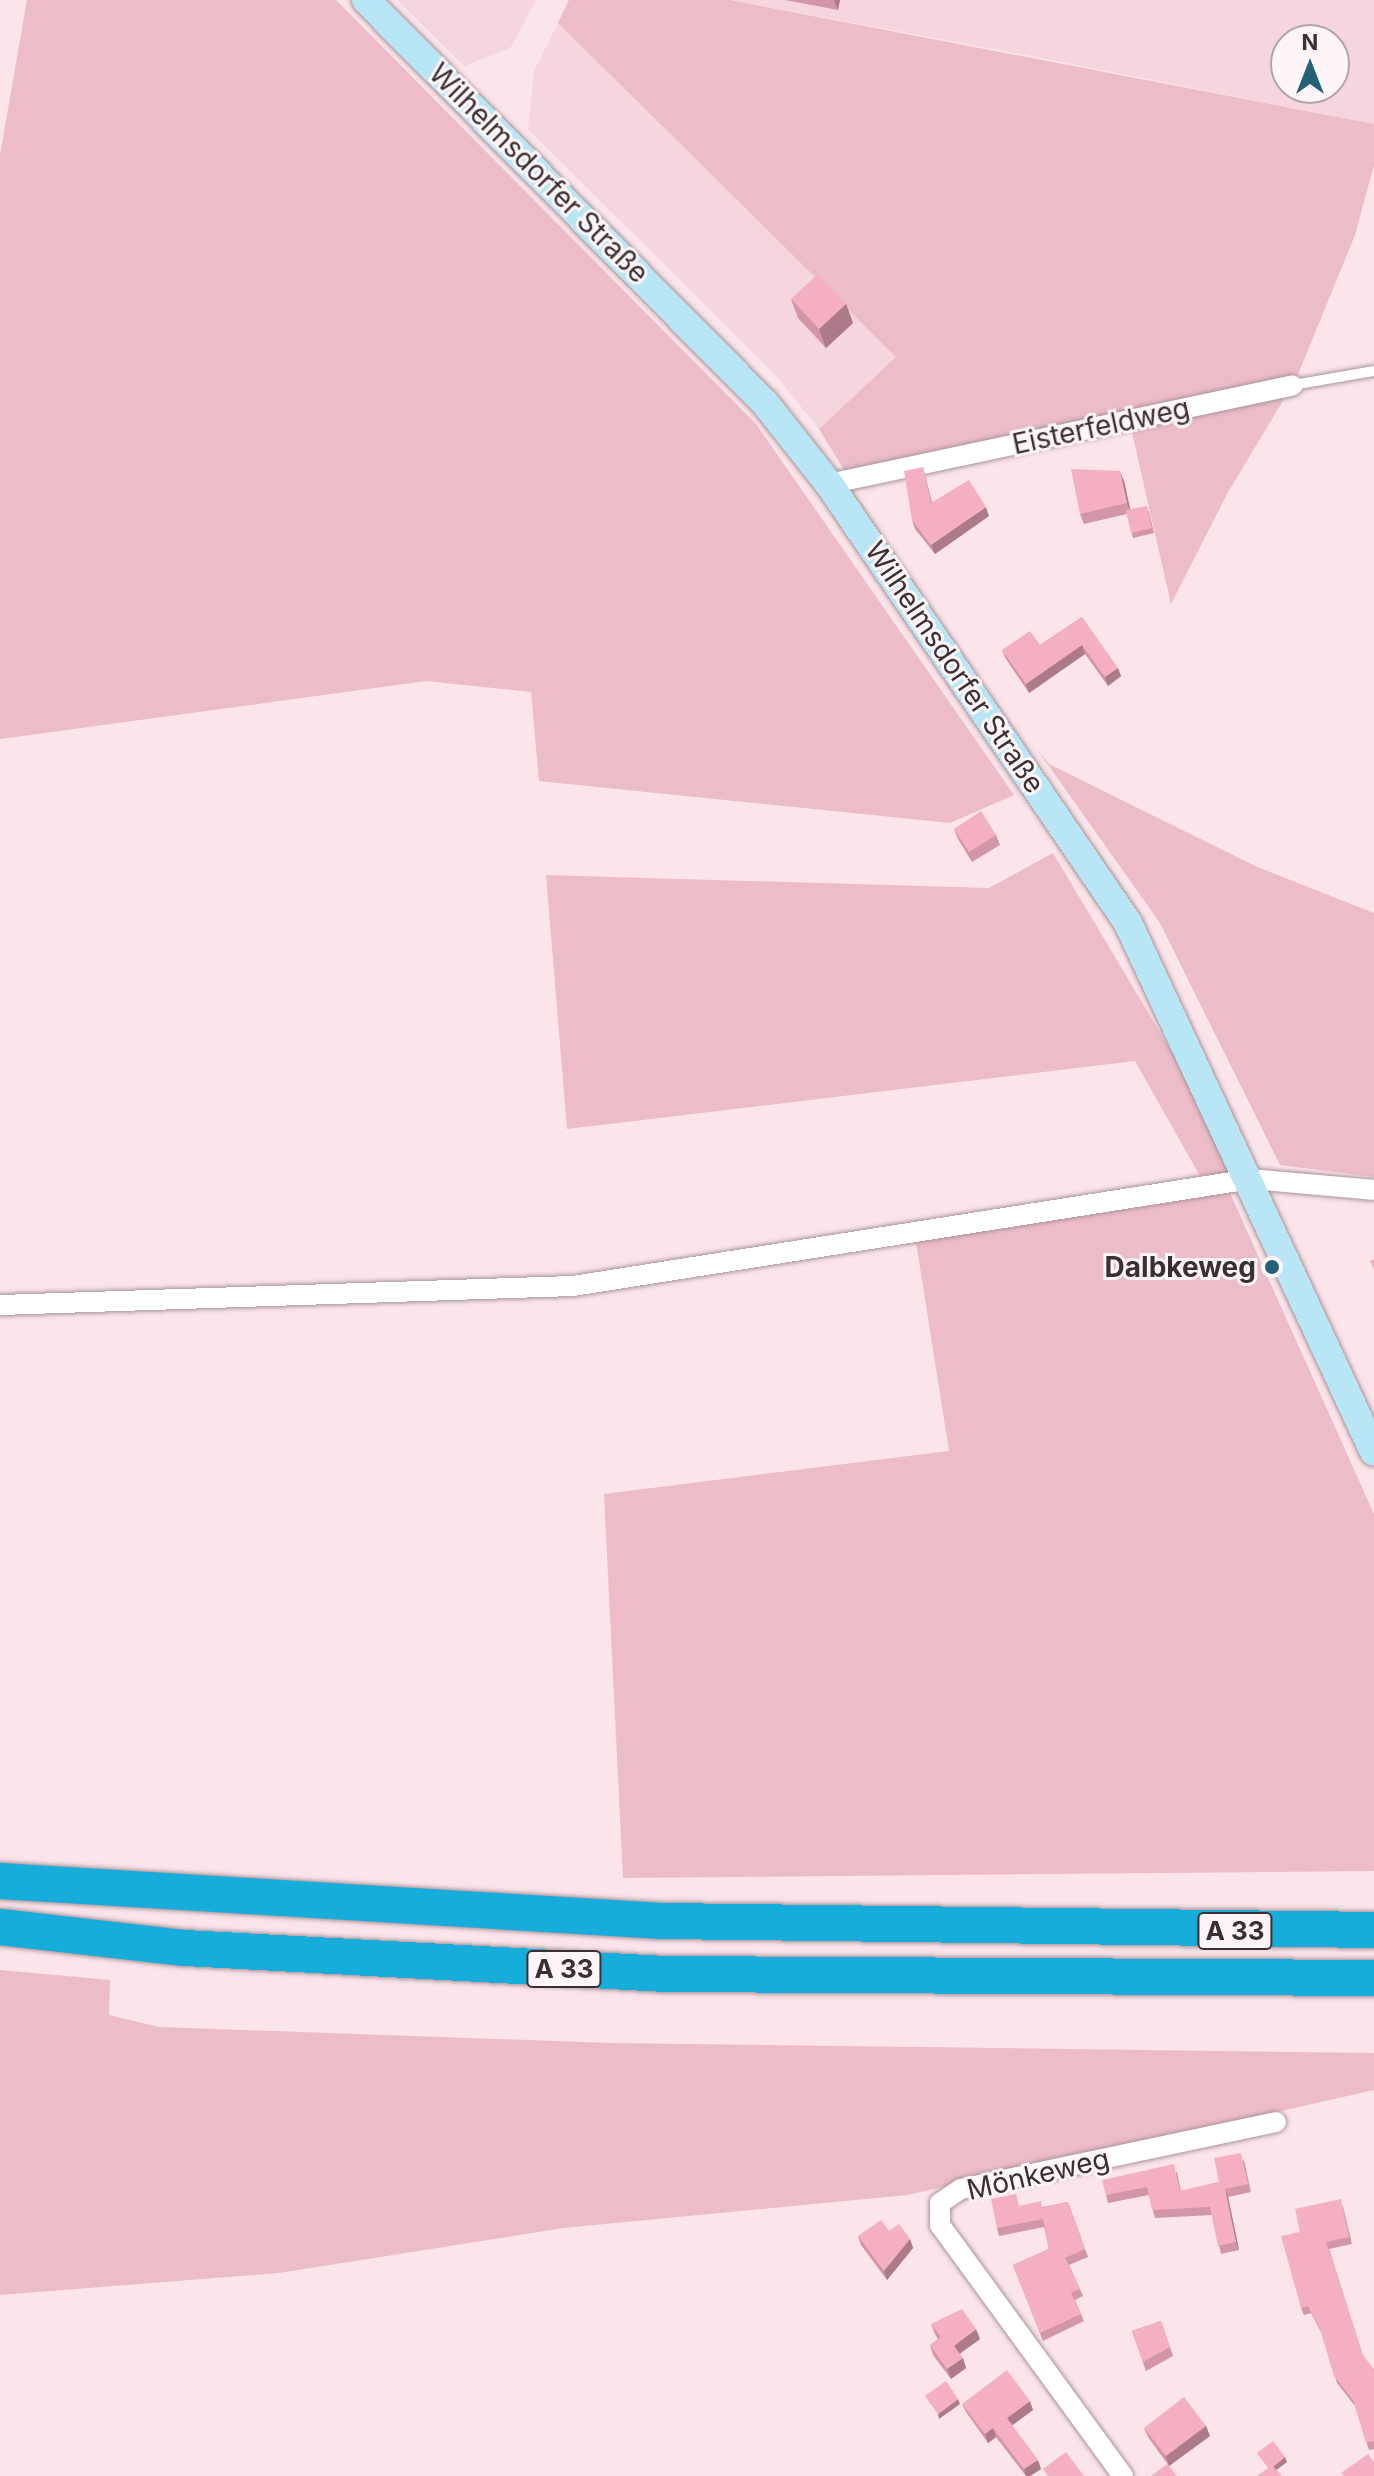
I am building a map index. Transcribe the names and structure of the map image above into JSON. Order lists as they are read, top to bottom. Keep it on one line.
{"streets":{"highway":["A 33"],"street":["Wilhelmsdorfer Straße","Eisterfeldweg","Mönkeweg"]},"crossings":[["Wilhelmsdorfer Straße","Eisterfeldweg"]],"places":["Dalbkeweg"],"north":"top"}
